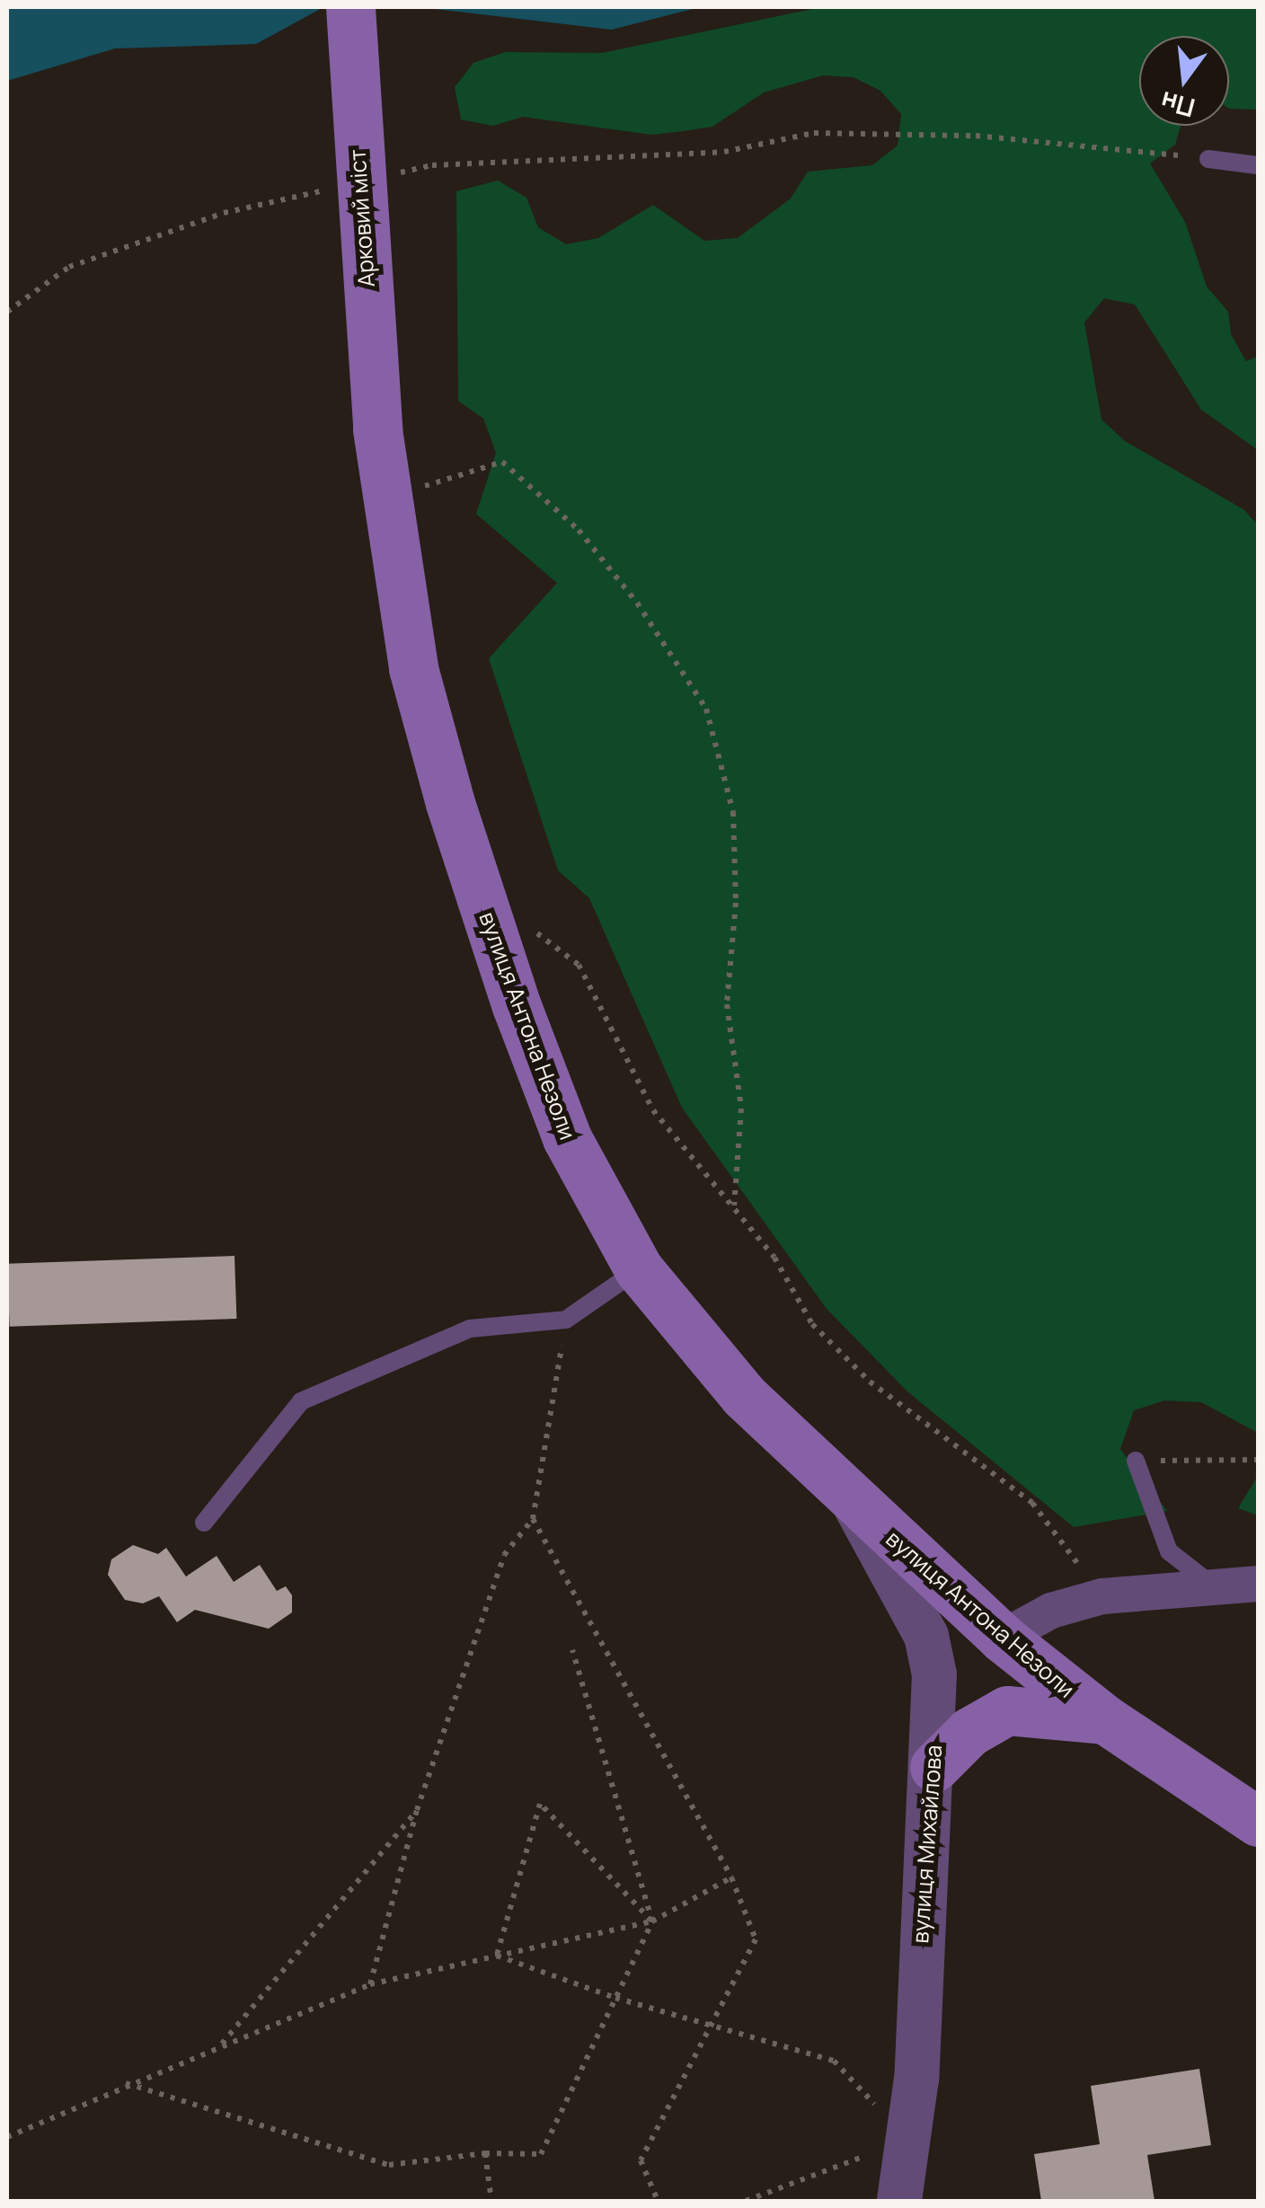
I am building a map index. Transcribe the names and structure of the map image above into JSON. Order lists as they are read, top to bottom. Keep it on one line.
{"streets":{"main road":["Арковий міст","вулиця Антона Незоли"],"street":["вулиця Михайлова"]},"crossings":[["Арковий міст","вулиця Антона Незоли"],["вулиця Антона Незоли","вулиця Михайлова"]],"north":"bottom"}
